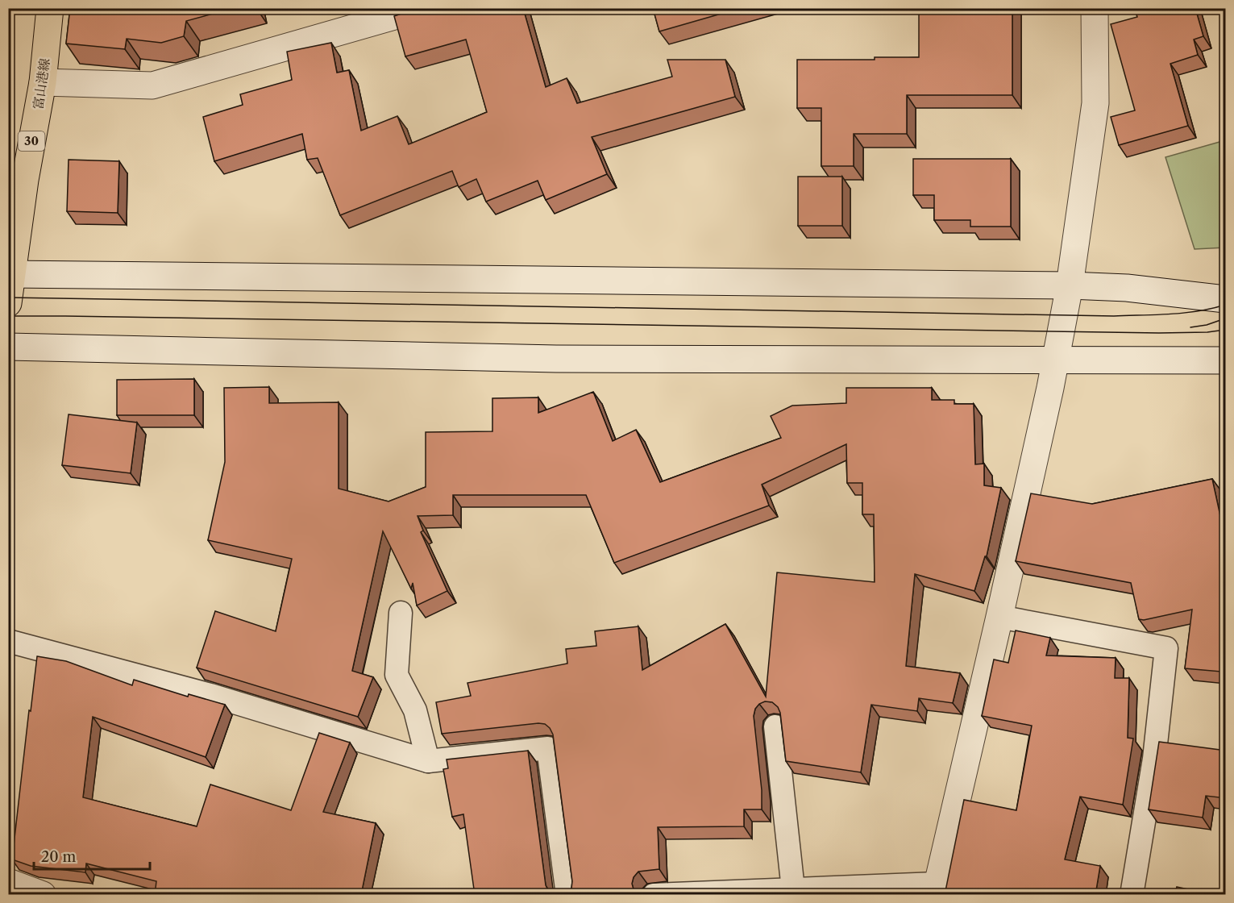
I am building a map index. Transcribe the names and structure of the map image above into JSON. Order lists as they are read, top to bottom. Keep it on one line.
{"streets":{"main road":["富山港線","30"]},"scale_bar":"20 m"}
